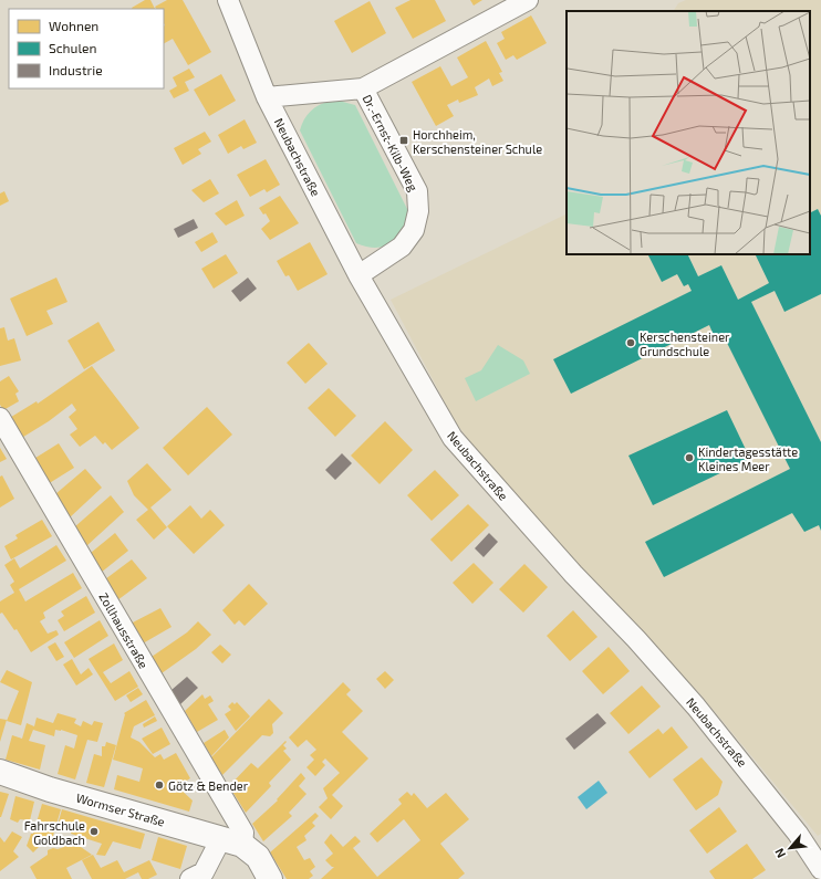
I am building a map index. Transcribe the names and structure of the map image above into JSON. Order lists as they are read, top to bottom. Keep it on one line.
{"streets":{"main road":["Wormser Straße"],"street":["Dr.-Ernst-Kilb-Weg","Neubachstraße","Zollhausstraße"]},"crossings":[["Dr.-Ernst-Kilb-Weg","Neubachstraße"],["Zollhausstraße","Wormser Straße"]],"places":{"transit":["Horchheim, Kerschensteiner Schule"],"other":["Kerschensteiner Grundschule","Kindertagesstätte Kleines Meer","Götz & Bender","Fahrschule Goldbach"]},"legend":["Wohnen","Schulen","Industrie"],"north":"bottom left"}
